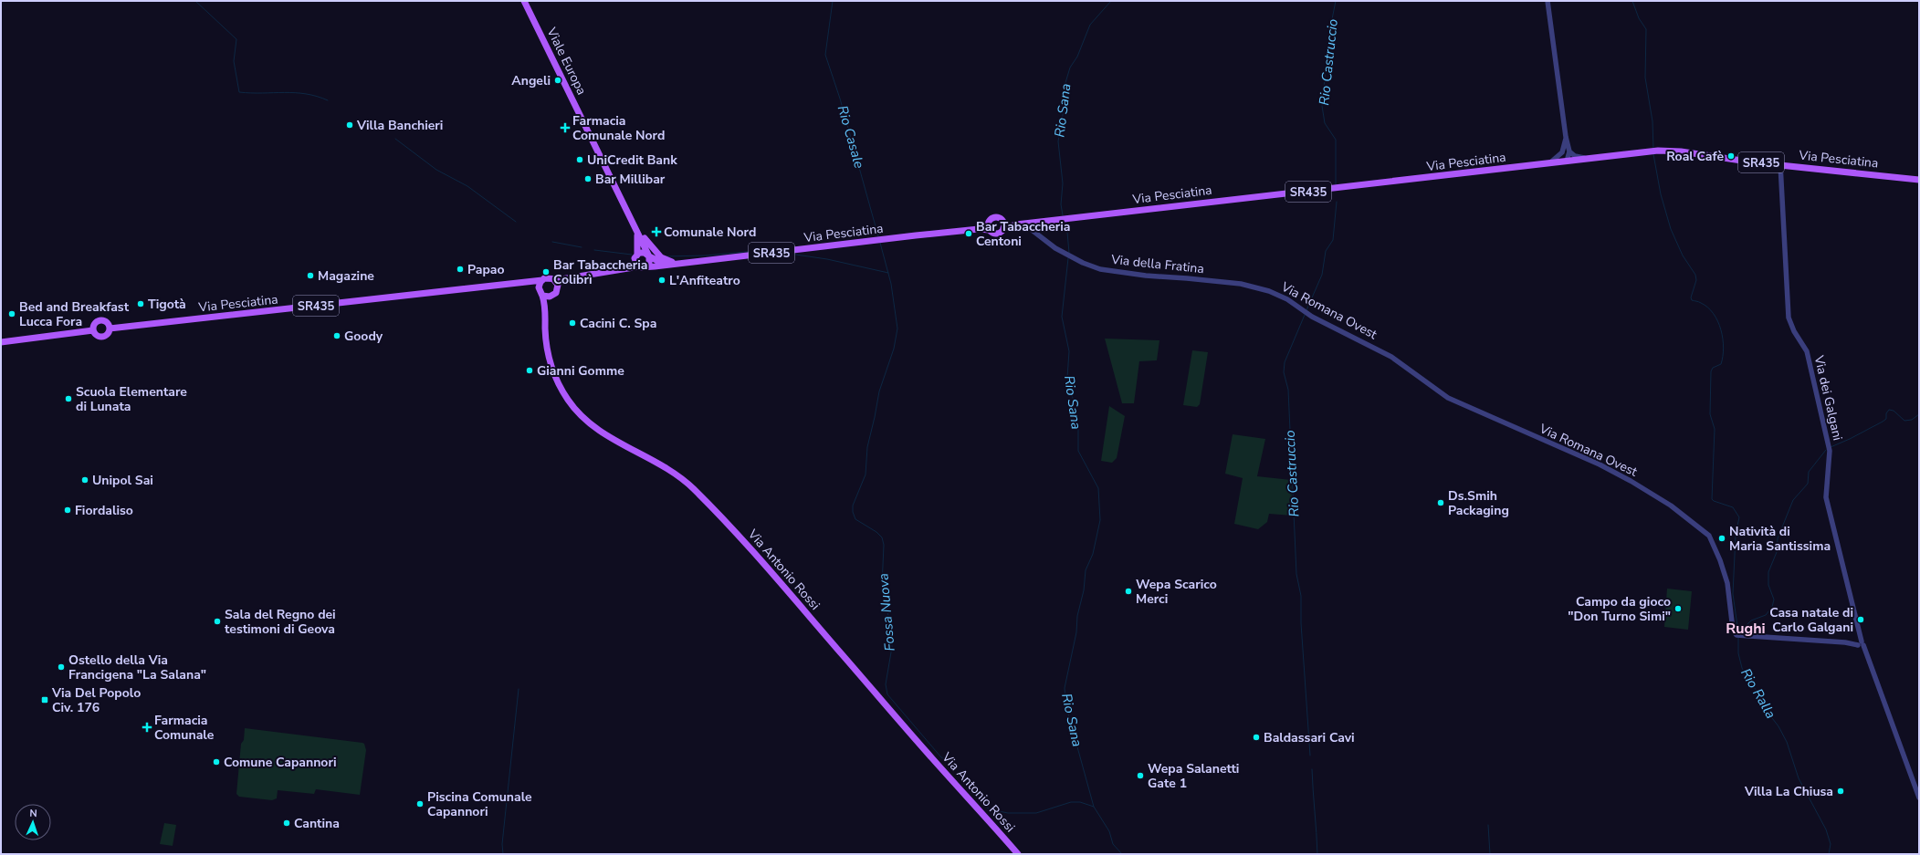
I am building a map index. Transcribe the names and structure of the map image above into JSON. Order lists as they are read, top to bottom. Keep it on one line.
{"streets":{"main road":["Viale Europa","Via Pesciatina","SR435","Via Antonio Rossi"],"street":["Via della Fratina","Via Romana Ovest","Via dei Galgani"]},"crossings":[["Viale Europa","Via Pesciatina"],["Via Pesciatina","Via della Fratina"],["Via Pesciatina","Via dei Galgani"],["Via Pesciatina","Via Antonio Rossi"],["Via della Fratina","Via Romana Ovest"],["Via Romana Ovest","Via dei Galgani"]],"districts":["Rughi"],"water":["Rio Castruccio","Rio Sana","Rio Casale","Fossa Nuova","Rio Ralla"],"places":{"other":["Angeli","Villa Banchieri","Roal Cafè","UniCredit Bank","Bar Millibar","Bar Tabaccheria Centoni","Papao","Bar Tabaccheria Colibrì","Magazine","L'Anfiteatro","Tigotà","Bed and Breakfast Lucca Fora","Cacini C. Spa","Goody","Gianni Gomme","Scuola Elementare di Lunata","Unipol Sai","Ds.Smih Packaging","Fiordaliso","Natività di Maria Santissima","Wepa Scarico Merci","Campo da gioco \"Don Turno Simi\"","Casa natale di Carlo Galgani","Sala del Regno dei testimoni di Geova","Ostello della Via Francigena \"La Salana\"","Baldassari Cavi","Comune Capannori","Wepa Salanetti Gate 1","Villa La Chiusa","Piscina Comunale Capannori","Cantina"],"health":["Farmacia Comunale Nord","Comunale Nord","Farmacia Comunale"],"transit":["Via Del Popolo Civ. 176"]},"north":"top"}
